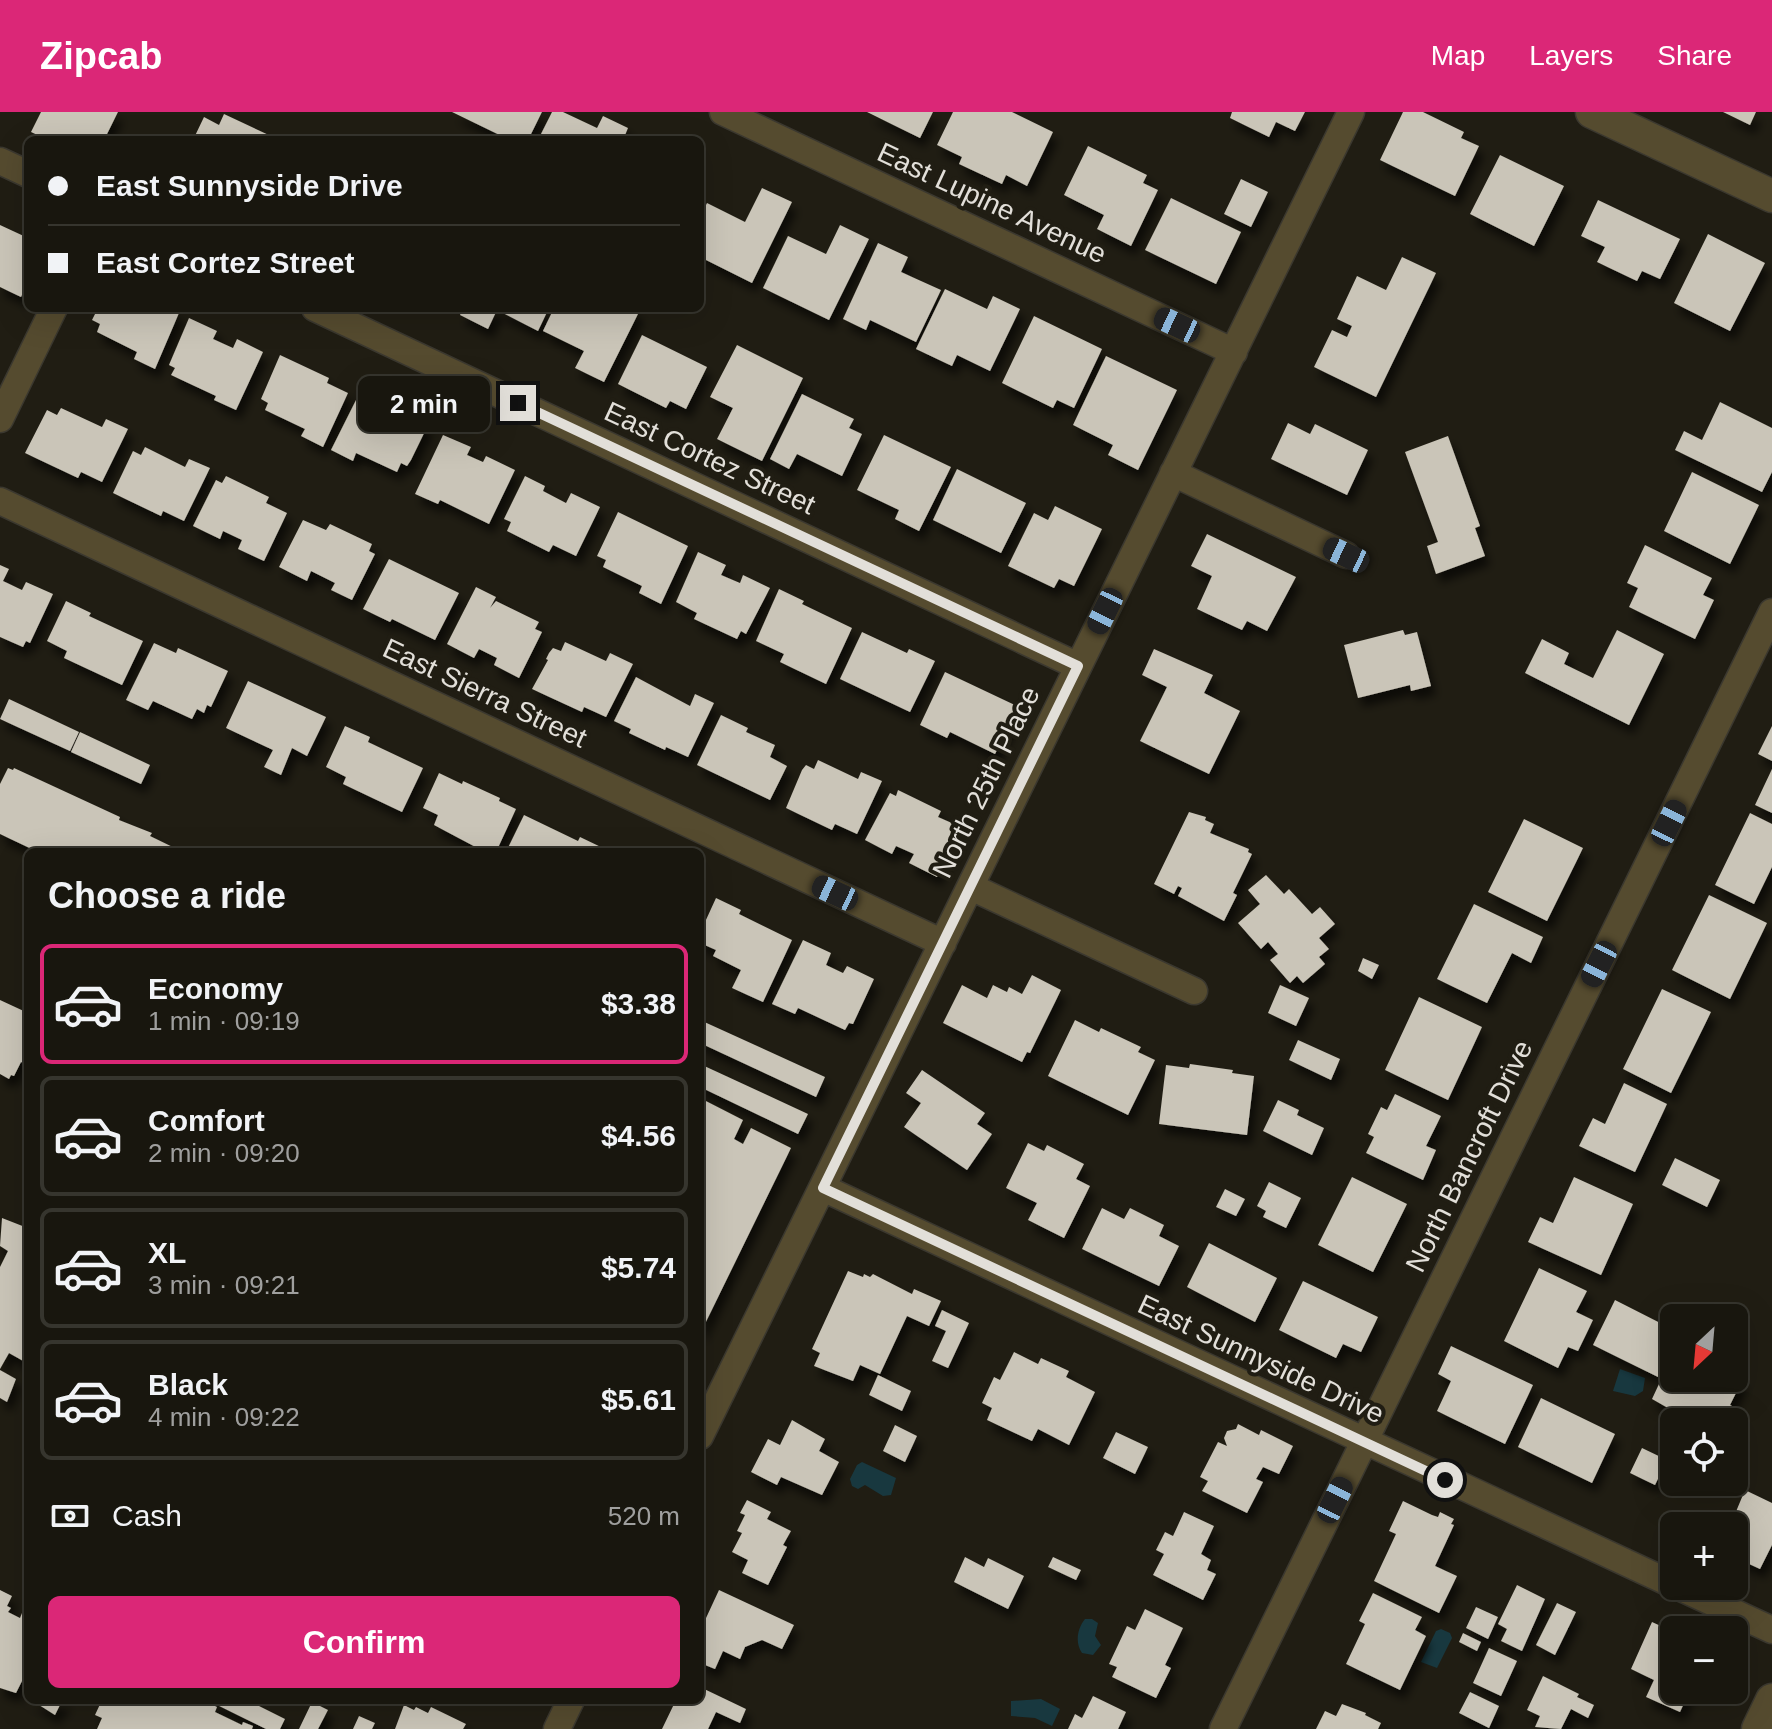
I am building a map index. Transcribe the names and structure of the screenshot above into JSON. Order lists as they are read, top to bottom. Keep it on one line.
{"streets":{"street":["East Lupine Avenue","East Cortez Street","East Sierra Street","North 25th Place","North Bancroft Drive","East Sunnyside Drive"]},"crossings":[["East Lupine Avenue","North 25th Place"],["East Cortez Street","North 25th Place"],["East Sierra Street","North 25th Place"],["North 25th Place","East Sunnyside Drive"],["North Bancroft Drive","East Sunnyside Drive"]],"north":"bottom left","page":{"header":"Zipcab","nav":["Map","Layers","Share"],"banner":["East Sunnyside Drive","East Cortez Street"],"bubble":"2 min","heading":"Choose a ride","list":[{"name":"Economy","note":"1 min · 09:19","value":"$3.38"},{"name":"Comfort","note":"2 min · 09:20","value":"$4.56"},{"name":"XL","note":"3 min · 09:21","value":"$5.74"},{"name":"Black","note":"4 min · 09:22","value":"$5.61"}],"map_buttons":["+","−"],"pay":["Cash","520 m"],"buttons":"Confirm"}}
